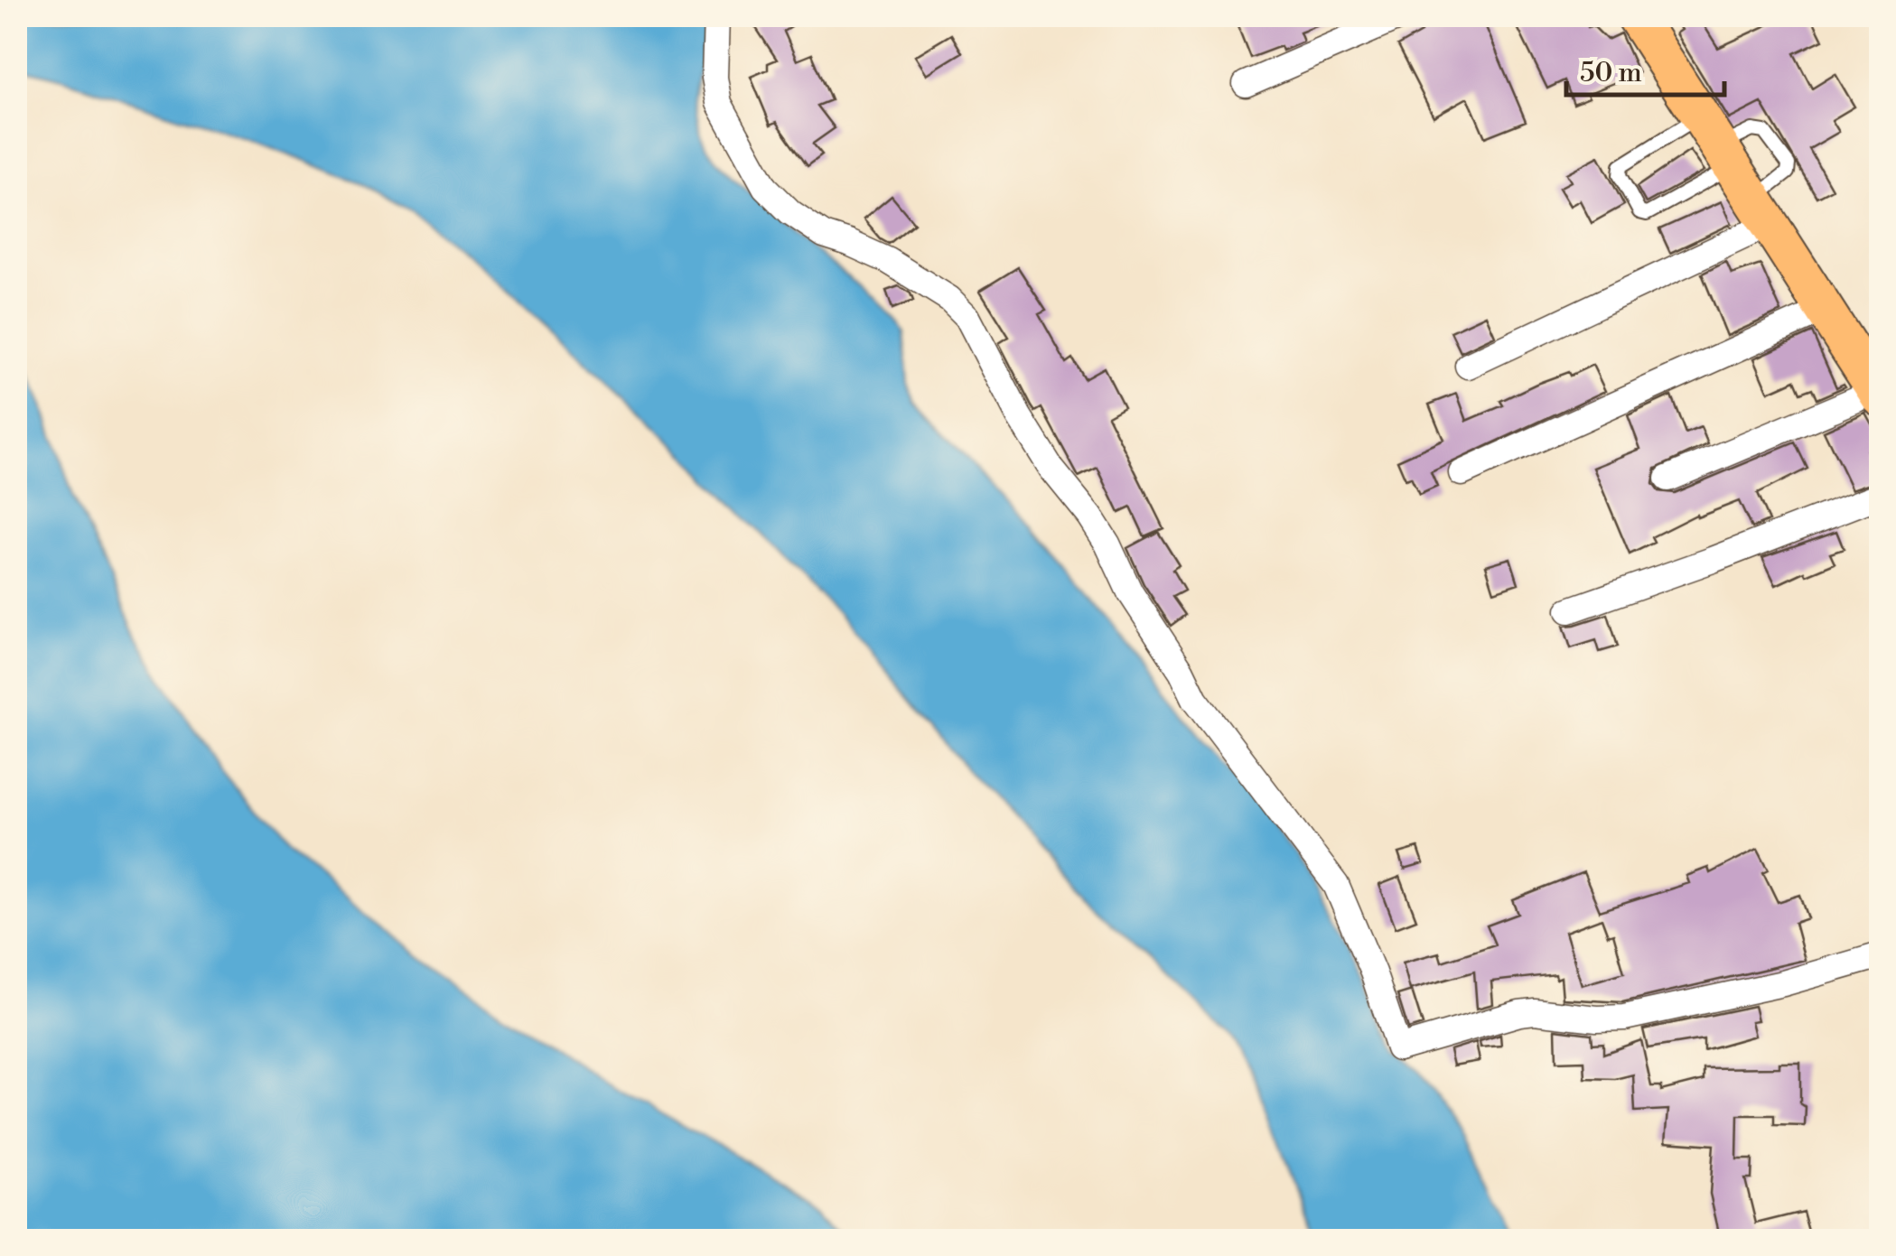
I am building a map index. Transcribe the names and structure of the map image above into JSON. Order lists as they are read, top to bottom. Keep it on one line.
{"scale_bar":"50 m"}
